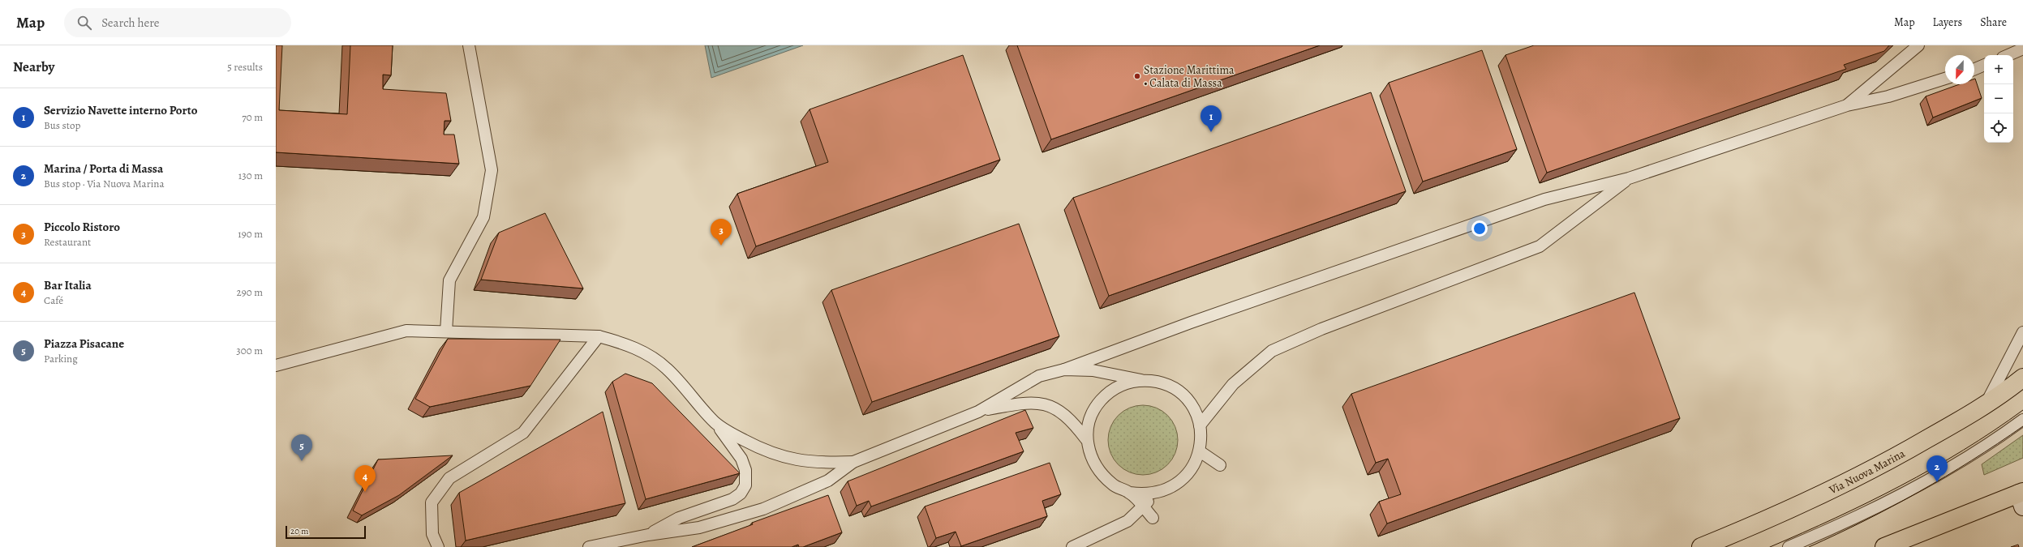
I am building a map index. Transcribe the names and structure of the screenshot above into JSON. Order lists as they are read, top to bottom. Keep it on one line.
{"streets":{"main road":["Via Nuova Marina"]},"places":["Stazione Marittima • Calata di Massa"],"scale_bar":"20 m","north":"bottom","page":{"header":"Map","search":"Search here","nav":["Map","Layers","Share"],"heading":["Nearby","5 results"],"map_buttons":["+","−"],"list":[{"mark":"1","name":"Servizio Navette interno Porto","note":"Bus stop","value":"70 m"},{"mark":"2","name":"Marina / Porta di Massa","note":"Bus stop · Via Nuova Marina","value":"130 m"},{"mark":"3","name":"Piccolo Ristoro","note":"Restaurant","value":"190 m"},{"mark":"4","name":"Bar Italia","note":"Café","value":"290 m"},{"mark":"5","name":"Piazza Pisacane","note":"Parking","value":"300 m"}],"pins":["1","3","5","2","4"],"scale":"20 m"}}
